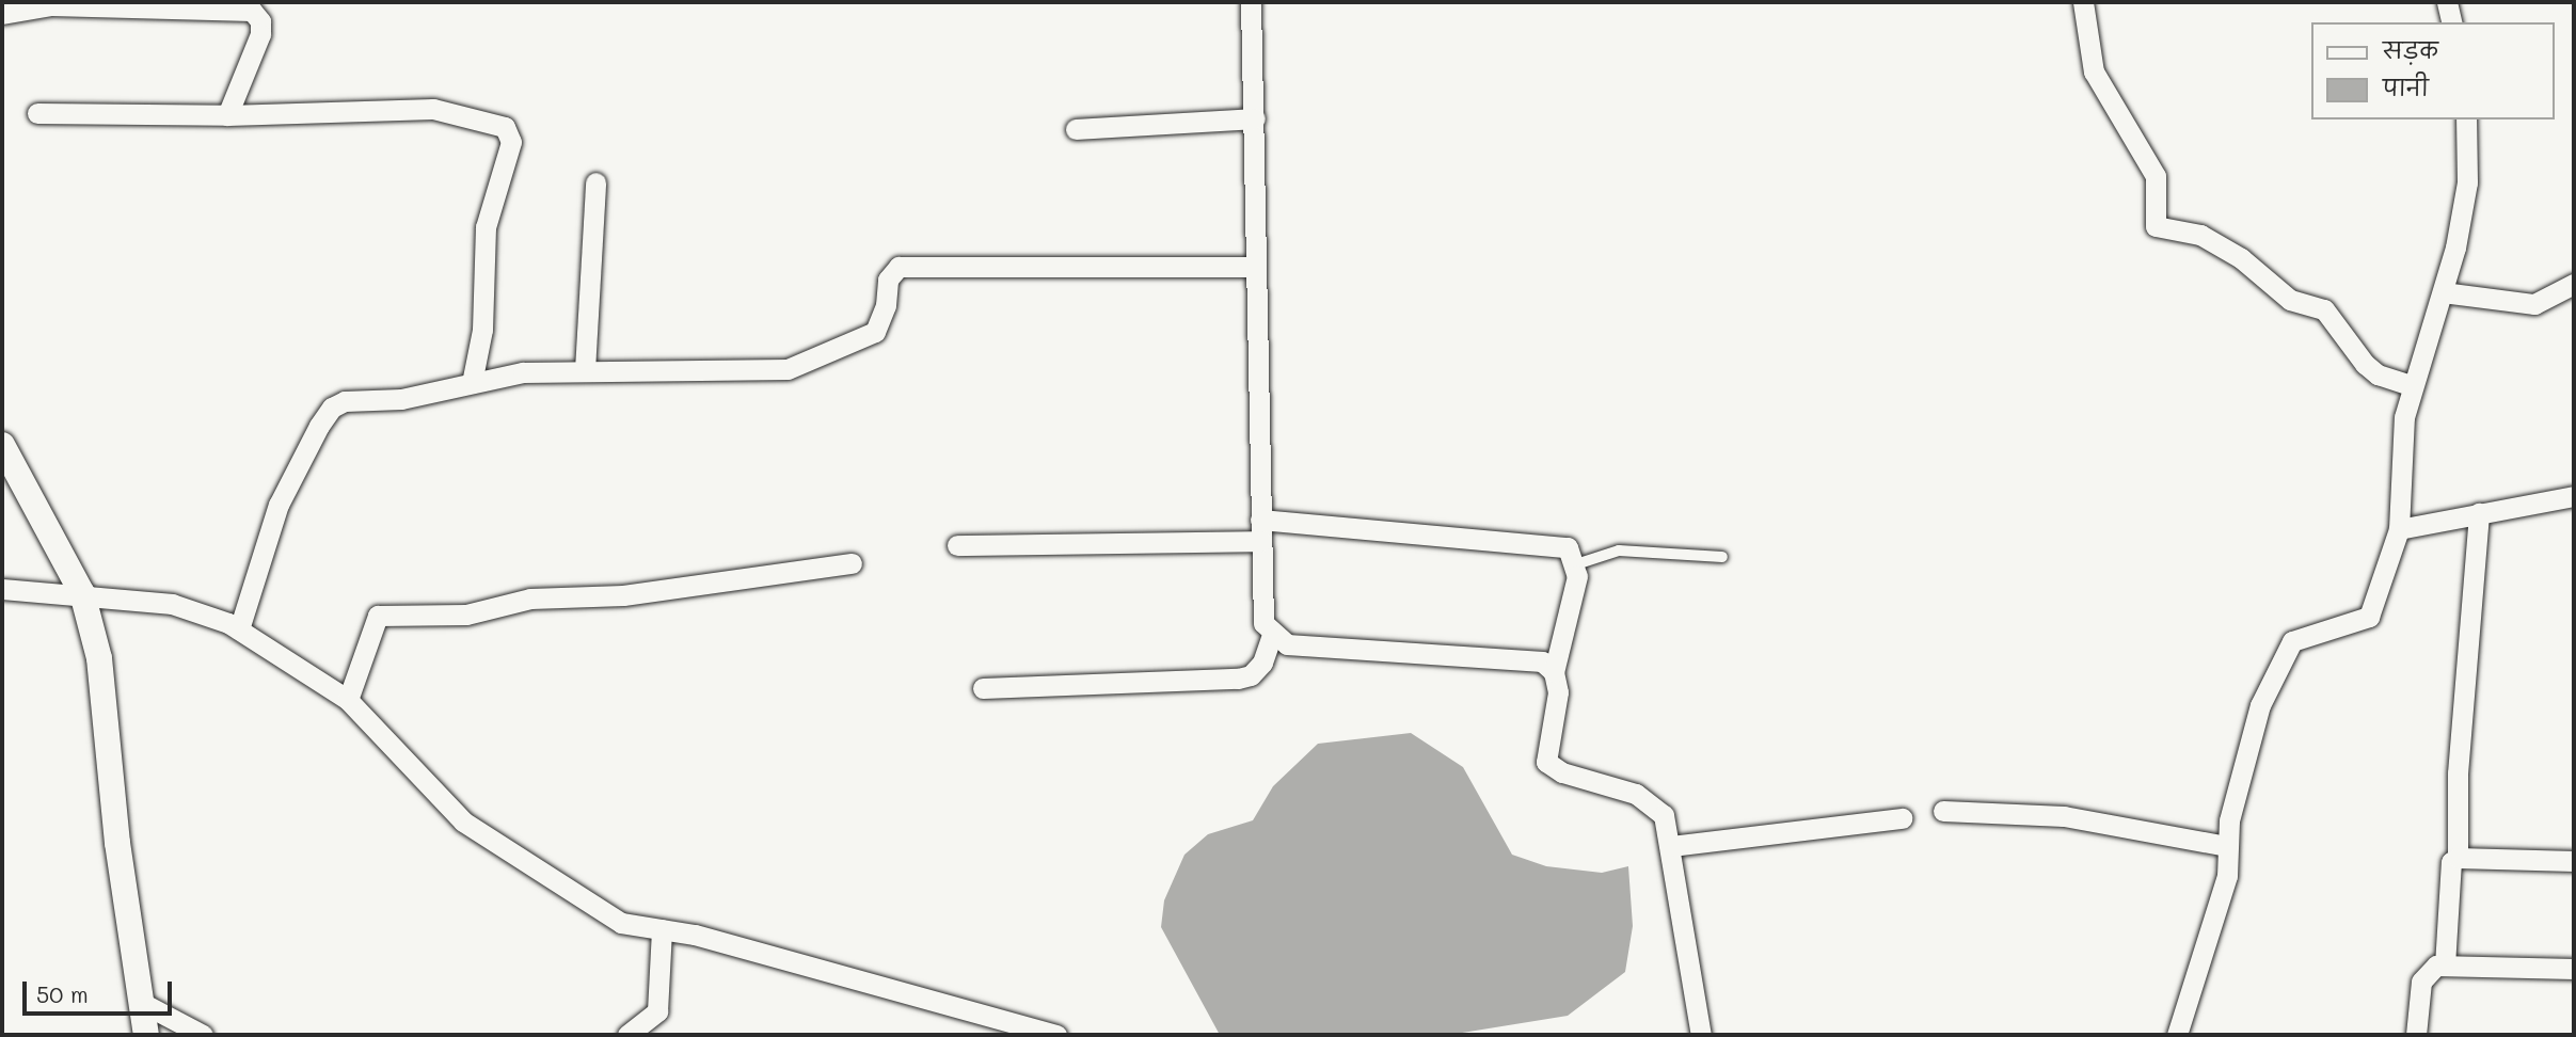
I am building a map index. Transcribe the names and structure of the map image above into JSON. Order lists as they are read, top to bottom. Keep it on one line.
{"legend":["सड़क","पानी"],"scale_bar":"50 m"}
